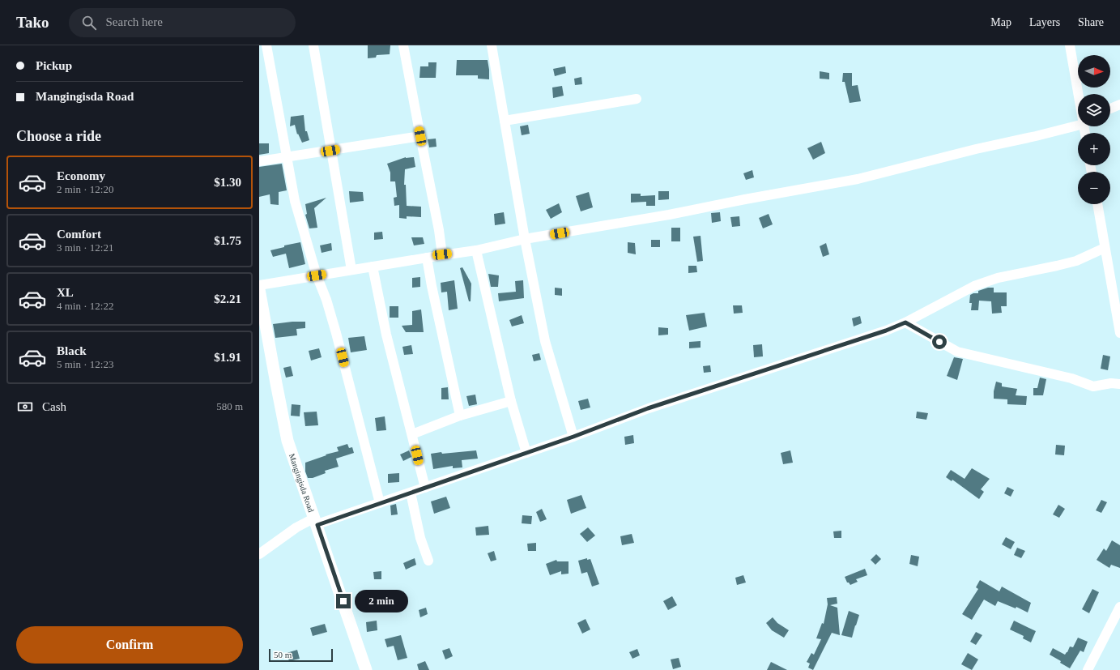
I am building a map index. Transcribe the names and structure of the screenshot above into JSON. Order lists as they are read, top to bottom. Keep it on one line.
{"streets":{"street":["Mangingisda Road"]},"scale_bar":"50 m","north":"right","page":{"header":"Tako","search":"Search here","nav":["Map","Layers","Share"],"banner":["Pickup","Mangingisda Road"],"map_buttons":["+","−"],"heading":"Choose a ride","list":[{"name":"Economy","note":"2 min · 12:20","value":"$1.30"},{"name":"Comfort","note":"3 min · 12:21","value":"$1.75"},{"name":"XL","note":"4 min · 12:22","value":"$2.21"},{"name":"Black","note":"5 min · 12:23","value":"$1.91"}],"pay":["Cash","580 m"],"bubble":"2 min","buttons":"Confirm","scale":"50 m"}}
